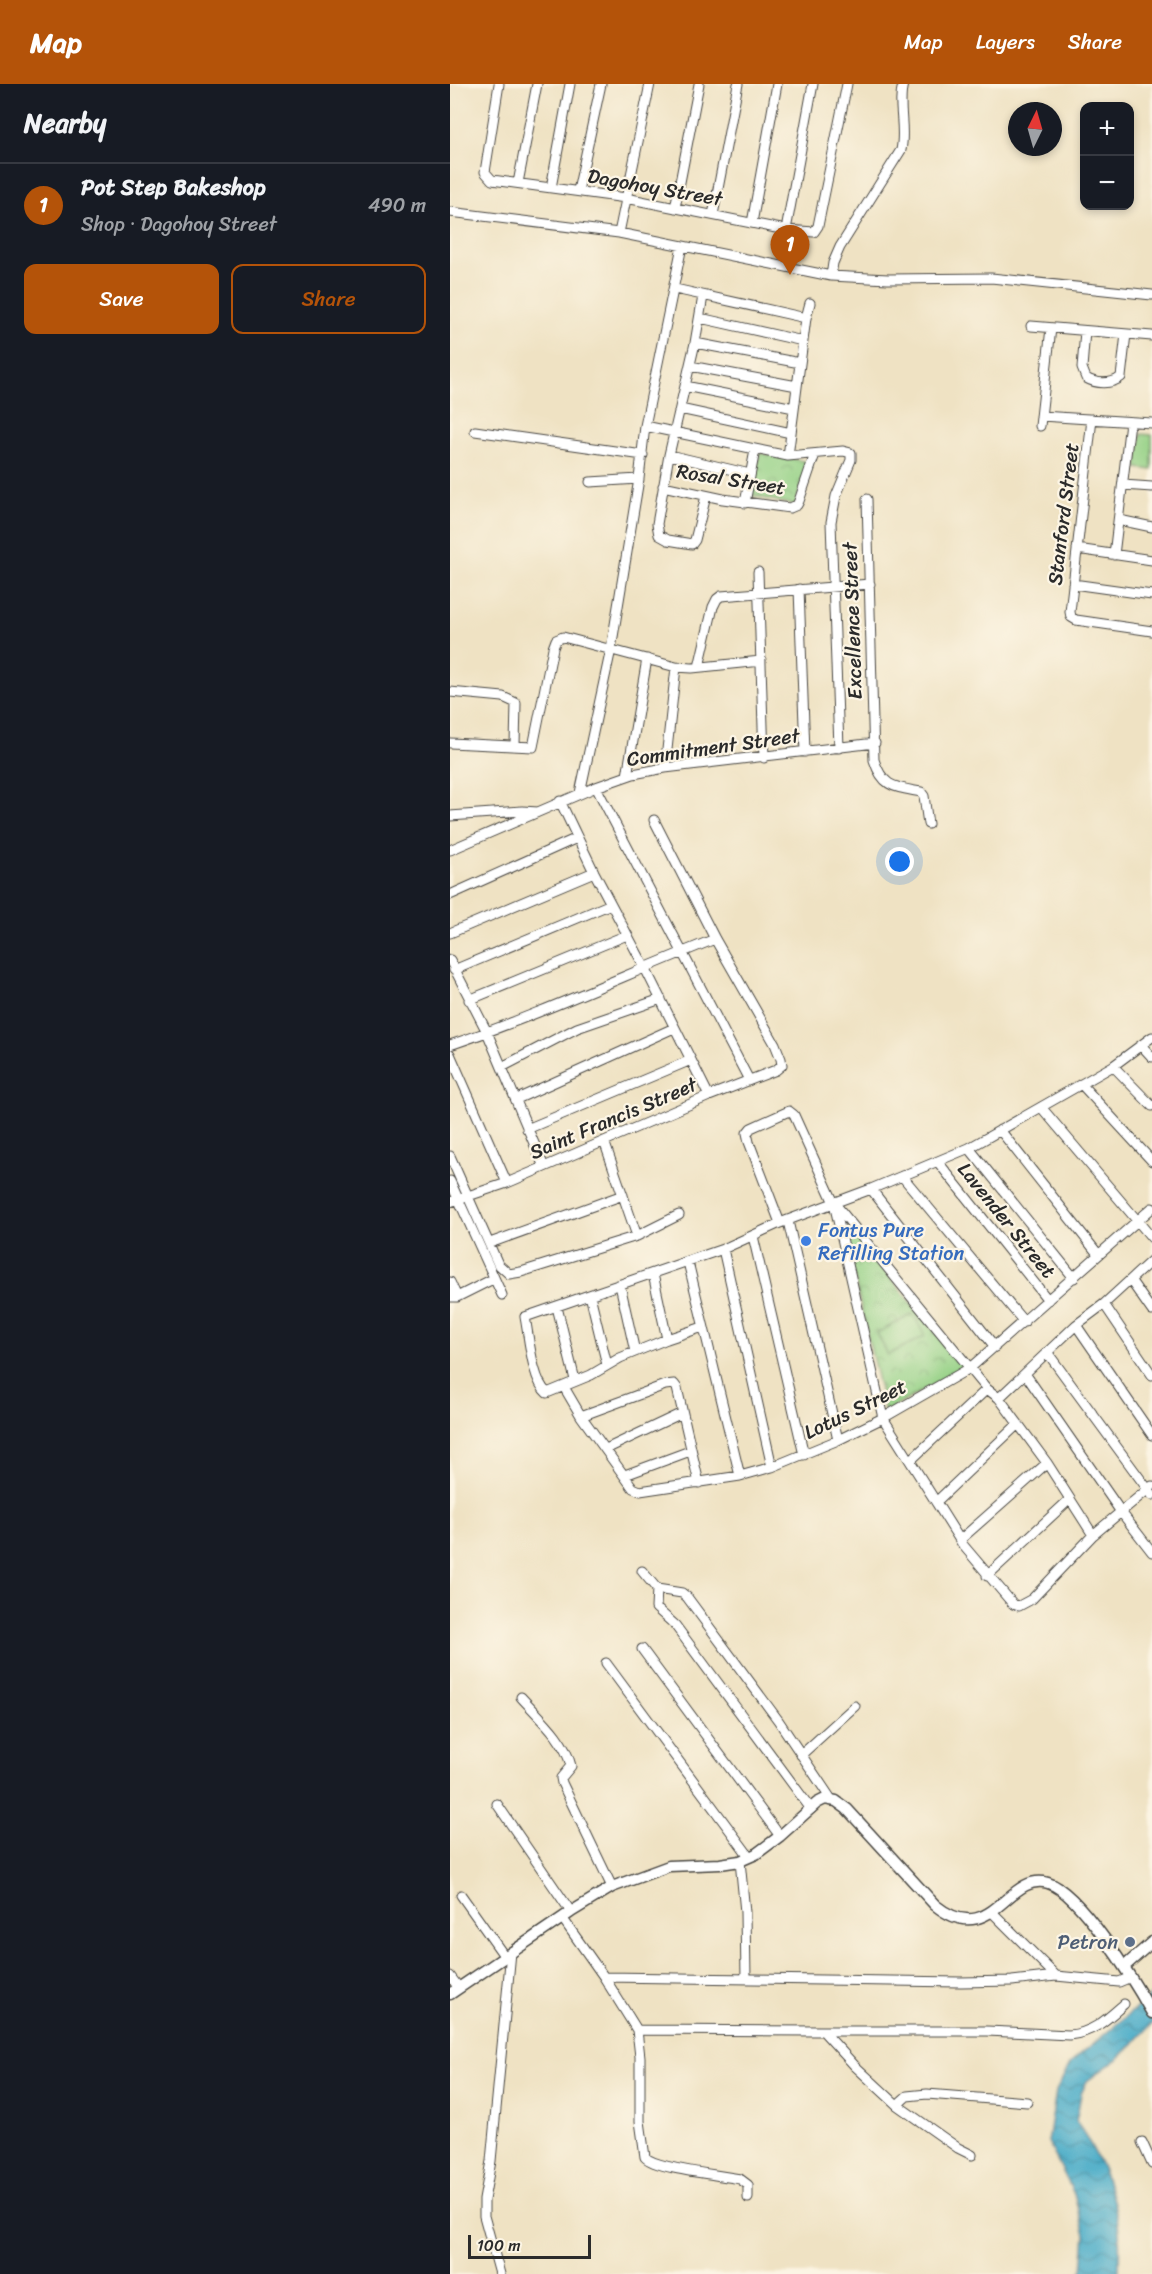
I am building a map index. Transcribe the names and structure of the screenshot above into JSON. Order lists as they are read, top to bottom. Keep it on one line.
{"streets":{"street":["Dagohoy Street","Rosal Street","Stanford Street","Excellence Street","Commitment Street","Saint Francis Street","Lavender Street","Lotus Street"]},"crossings":[["Excellence Street","Commitment Street"],["Lavender Street","Lotus Street"]],"places":["Fontus Pure Refilling Station","Petron"],"scale_bar":"100 m","north":"top","page":{"header":"Map","nav":["Map","Layers","Share"],"heading":"Nearby","map_buttons":["+","−"],"list":[{"mark":"1","name":"Pot Step Bakeshop","note":"Shop · Dagohoy Street","value":"490 m"}],"pins":"1","buttons":["Save","Share"],"scale":"100 m"}}
